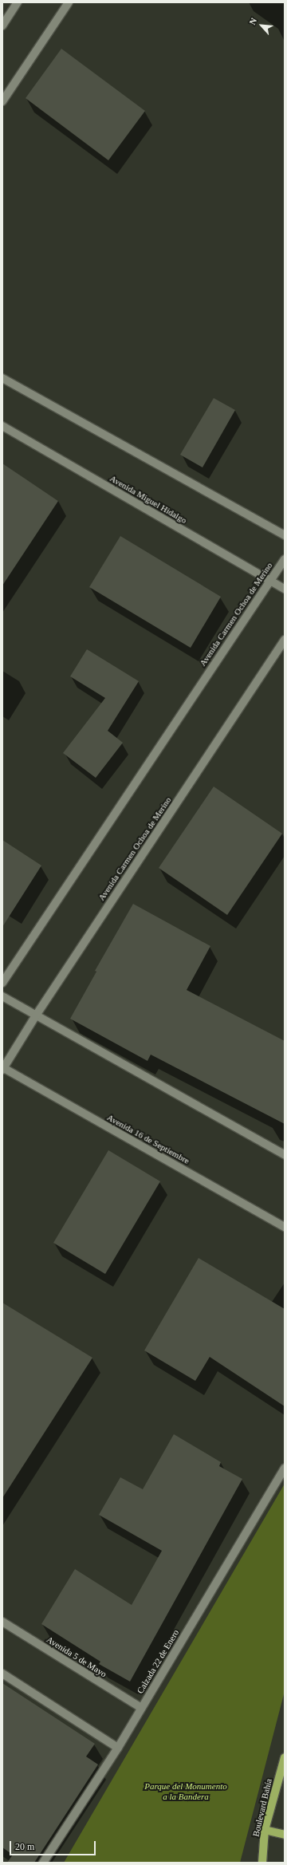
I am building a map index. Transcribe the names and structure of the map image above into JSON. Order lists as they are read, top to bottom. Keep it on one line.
{"streets":{"main road":["Boulevard Bahía"],"street":["Avenida Miguel Hidalgo","Avenida Carmen Ochoa de Merino","Avenida 16 de Septiembre","Avenida 5 de Mayo","Calzada 22 de Enero"]},"crossings":[["Avenida Miguel Hidalgo","Avenida Carmen Ochoa de Merino"],["Avenida Carmen Ochoa de Merino","Avenida 16 de Septiembre"],["Avenida 5 de Mayo","Calzada 22 de Enero"]],"parks":["Parque del Monumento a la Bandera"],"scale_bar":"20 m","north":"top left"}
